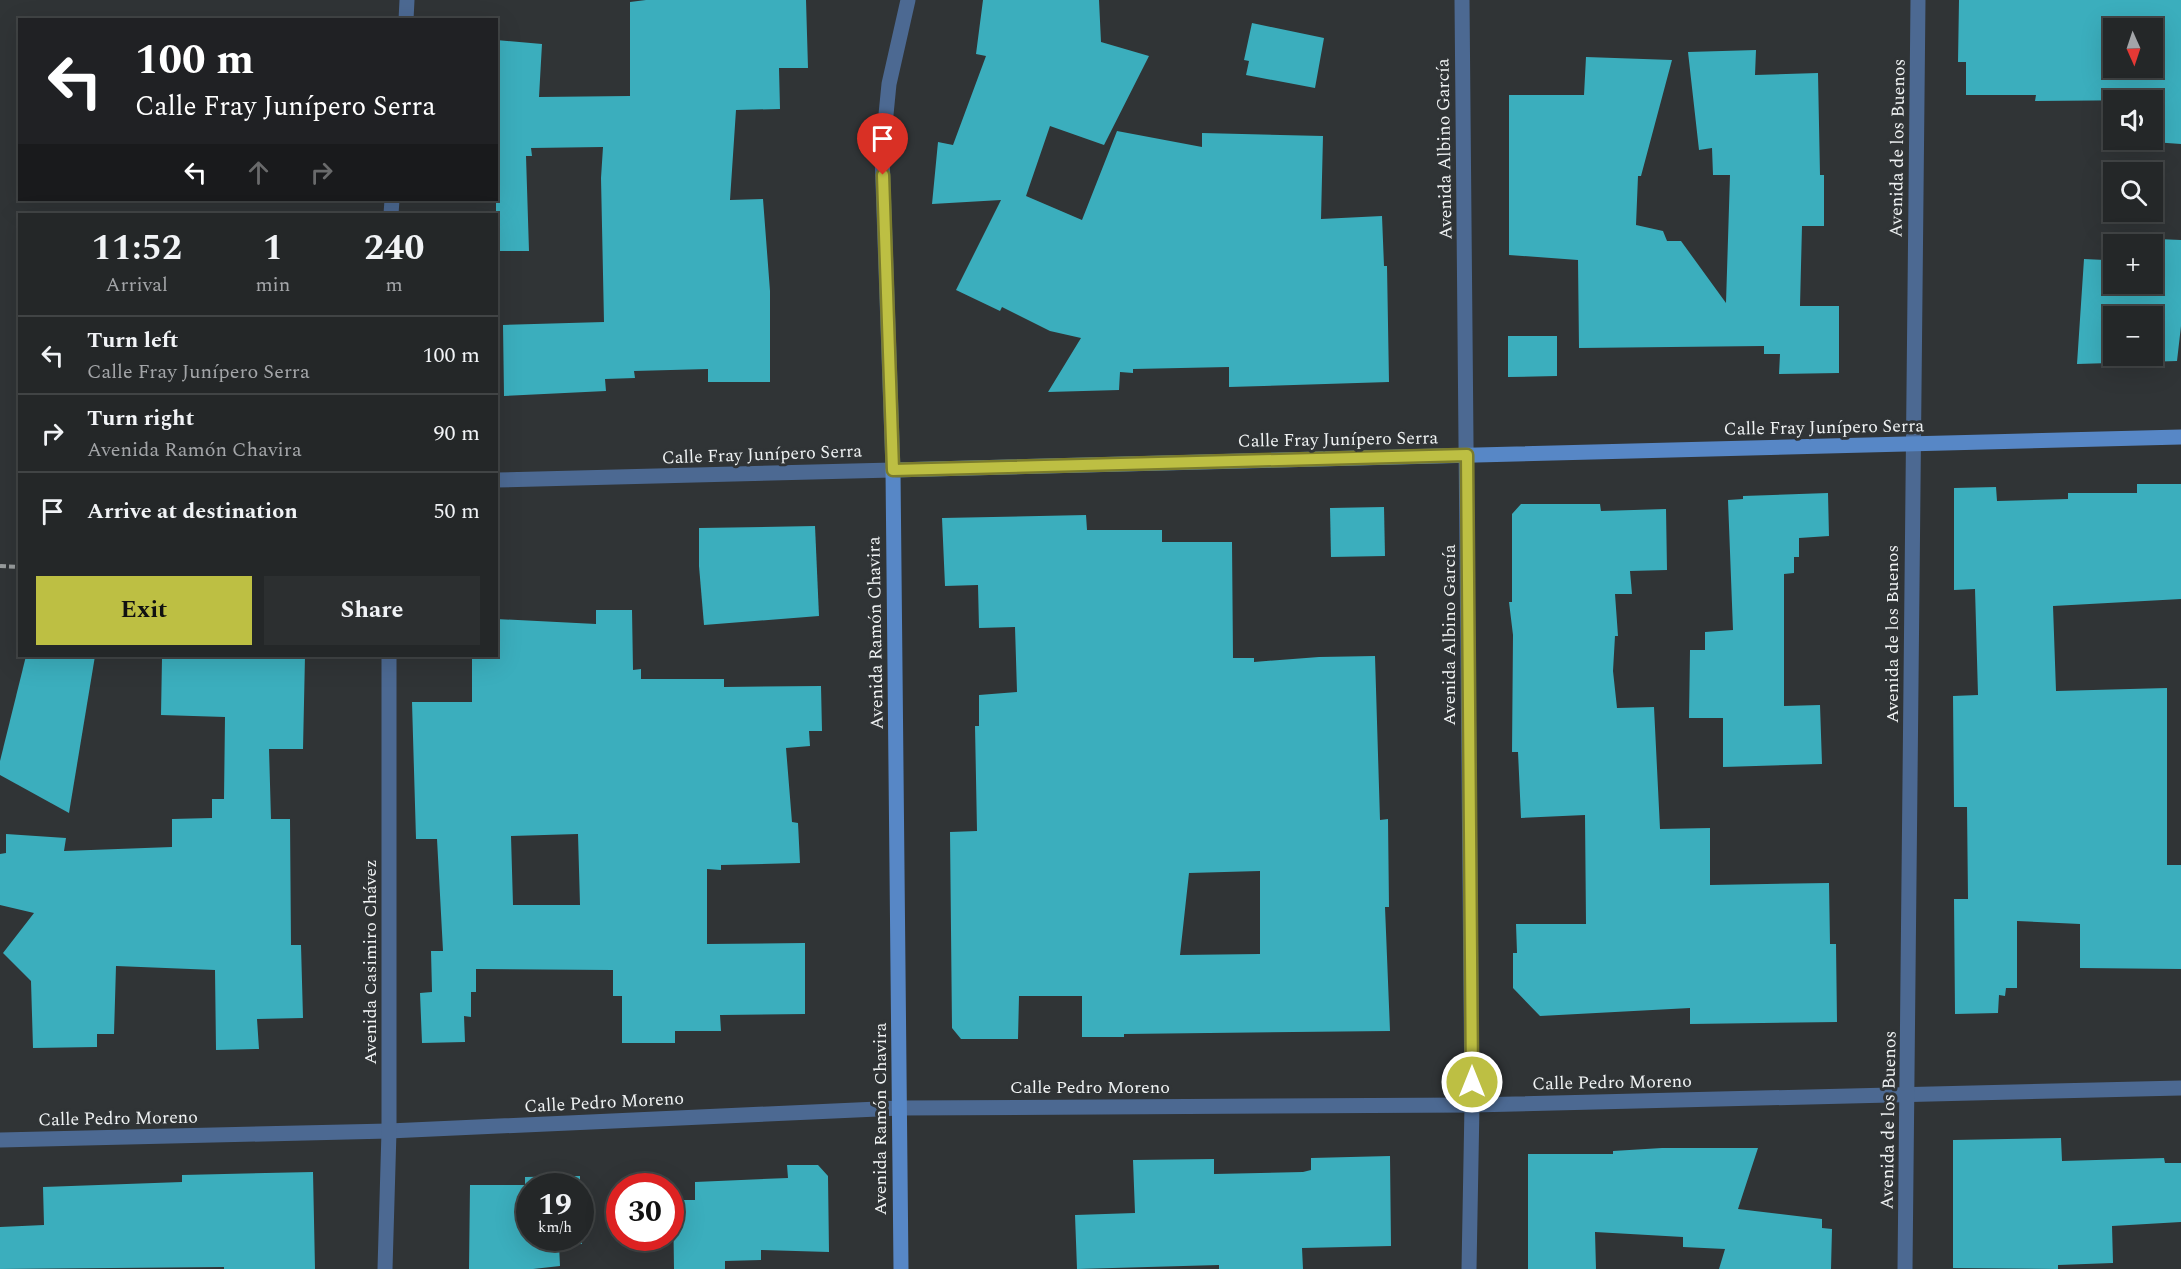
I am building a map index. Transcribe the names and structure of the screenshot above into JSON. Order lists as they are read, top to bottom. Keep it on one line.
{"streets":{"main road":["Calle Fray Junípero Serra","Avenida Ramón Chavira"],"street":["Avenida de los Buenos","Avenida Albino García","Avenida Casimiro Chávez","Calle Pedro Moreno"]},"crossings":[["Avenida de los Buenos","Calle Fray Junípero Serra"],["Avenida de los Buenos","Calle Pedro Moreno"],["Avenida Albino García","Calle Fray Junípero Serra"],["Avenida Albino García","Calle Pedro Moreno"],["Calle Fray Junípero Serra","Avenida Ramón Chavira"],["Avenida Ramón Chavira","Calle Pedro Moreno"],["Avenida Casimiro Chávez","Calle Pedro Moreno"]],"north":"bottom","page":{"map_buttons":["+","−"],"turn":["100 m","Calle Fray Junípero Serra"],"eta":["11:52","Arrival","1","min","240","m"],"list":[{"name":"Turn left","note":"Calle Fray Junípero Serra","value":"100 m"},{"name":"Turn right","note":"Avenida Ramón Chavira","value":"90 m"},{"name":"Arrive at destination","value":"50 m"}],"buttons":["Exit","Share"],"speed":"19 km/h","limit":"30"}}
